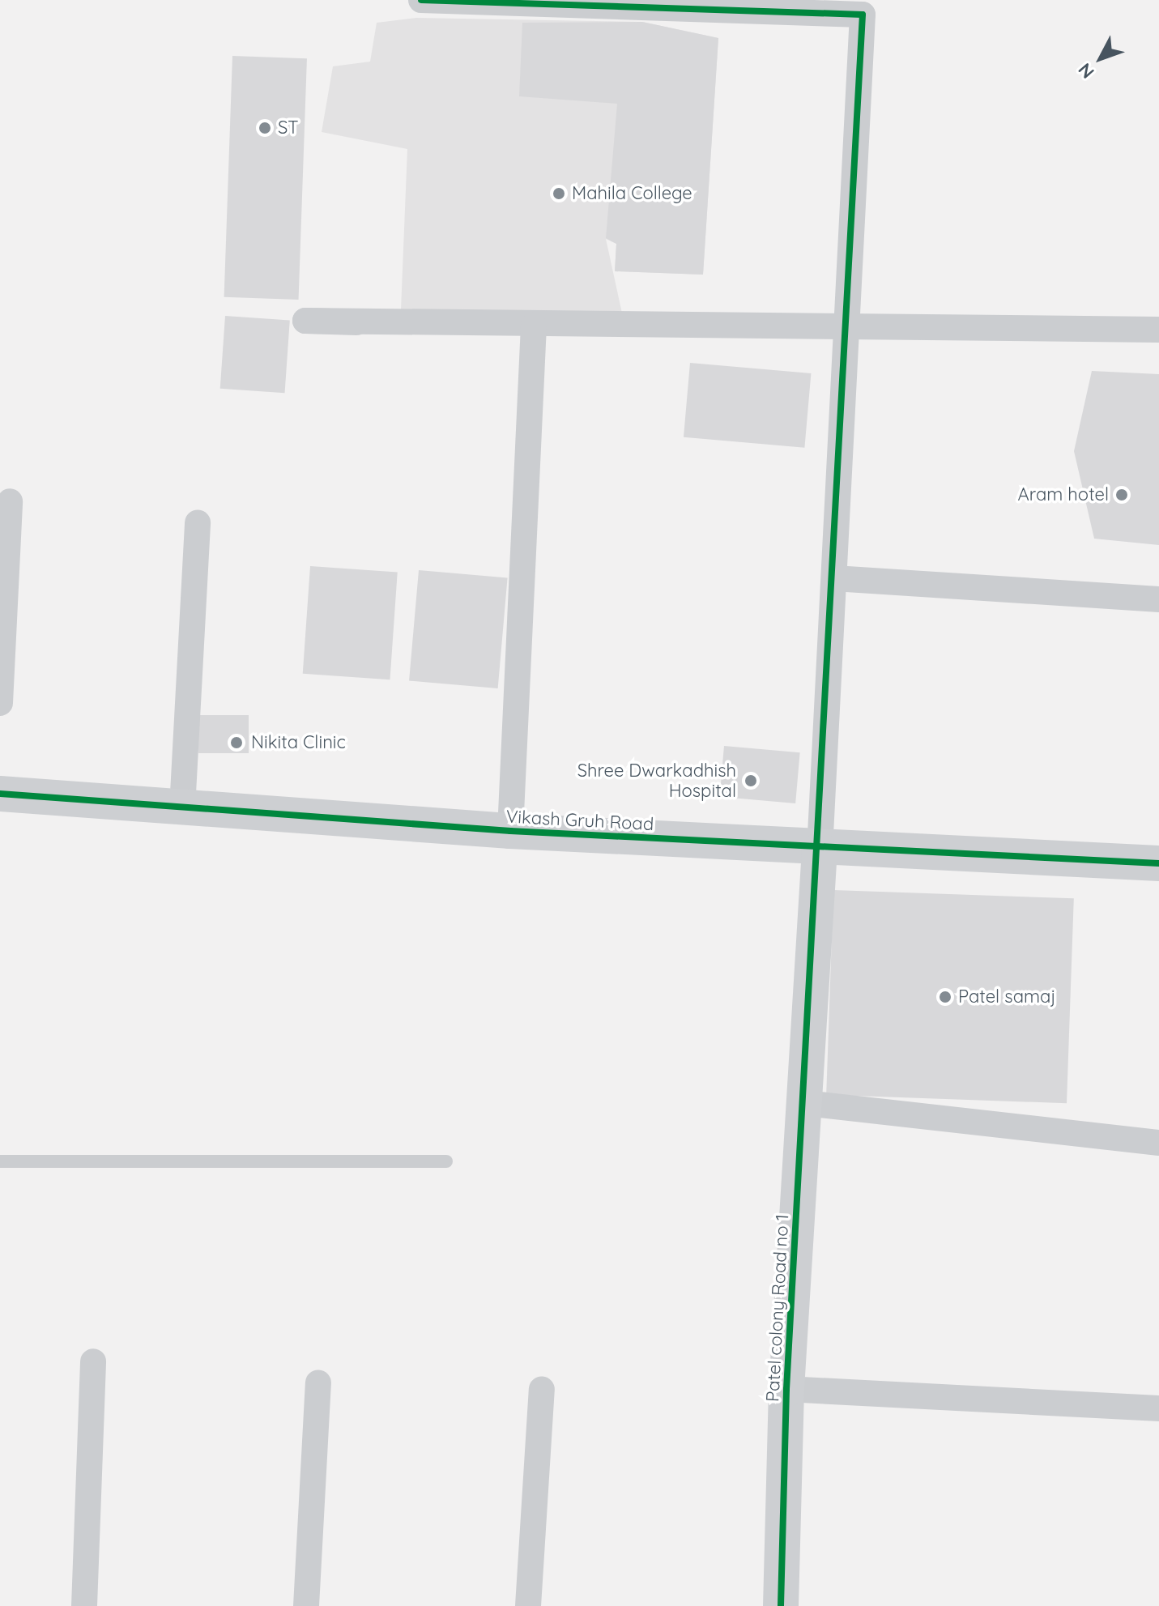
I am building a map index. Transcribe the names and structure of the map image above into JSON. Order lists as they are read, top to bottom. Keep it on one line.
{"streets":{"street":["Vikash Gruh Road","Patel colony Road no 1"]},"crossings":[["Vikash Gruh Road","Patel colony Road no 1"]],"places":["ST","Mahila College","Aram hotel","Nikita Clinic","Shree Dwarkadhish Hospital","Patel samaj"],"north":"bottom left"}
